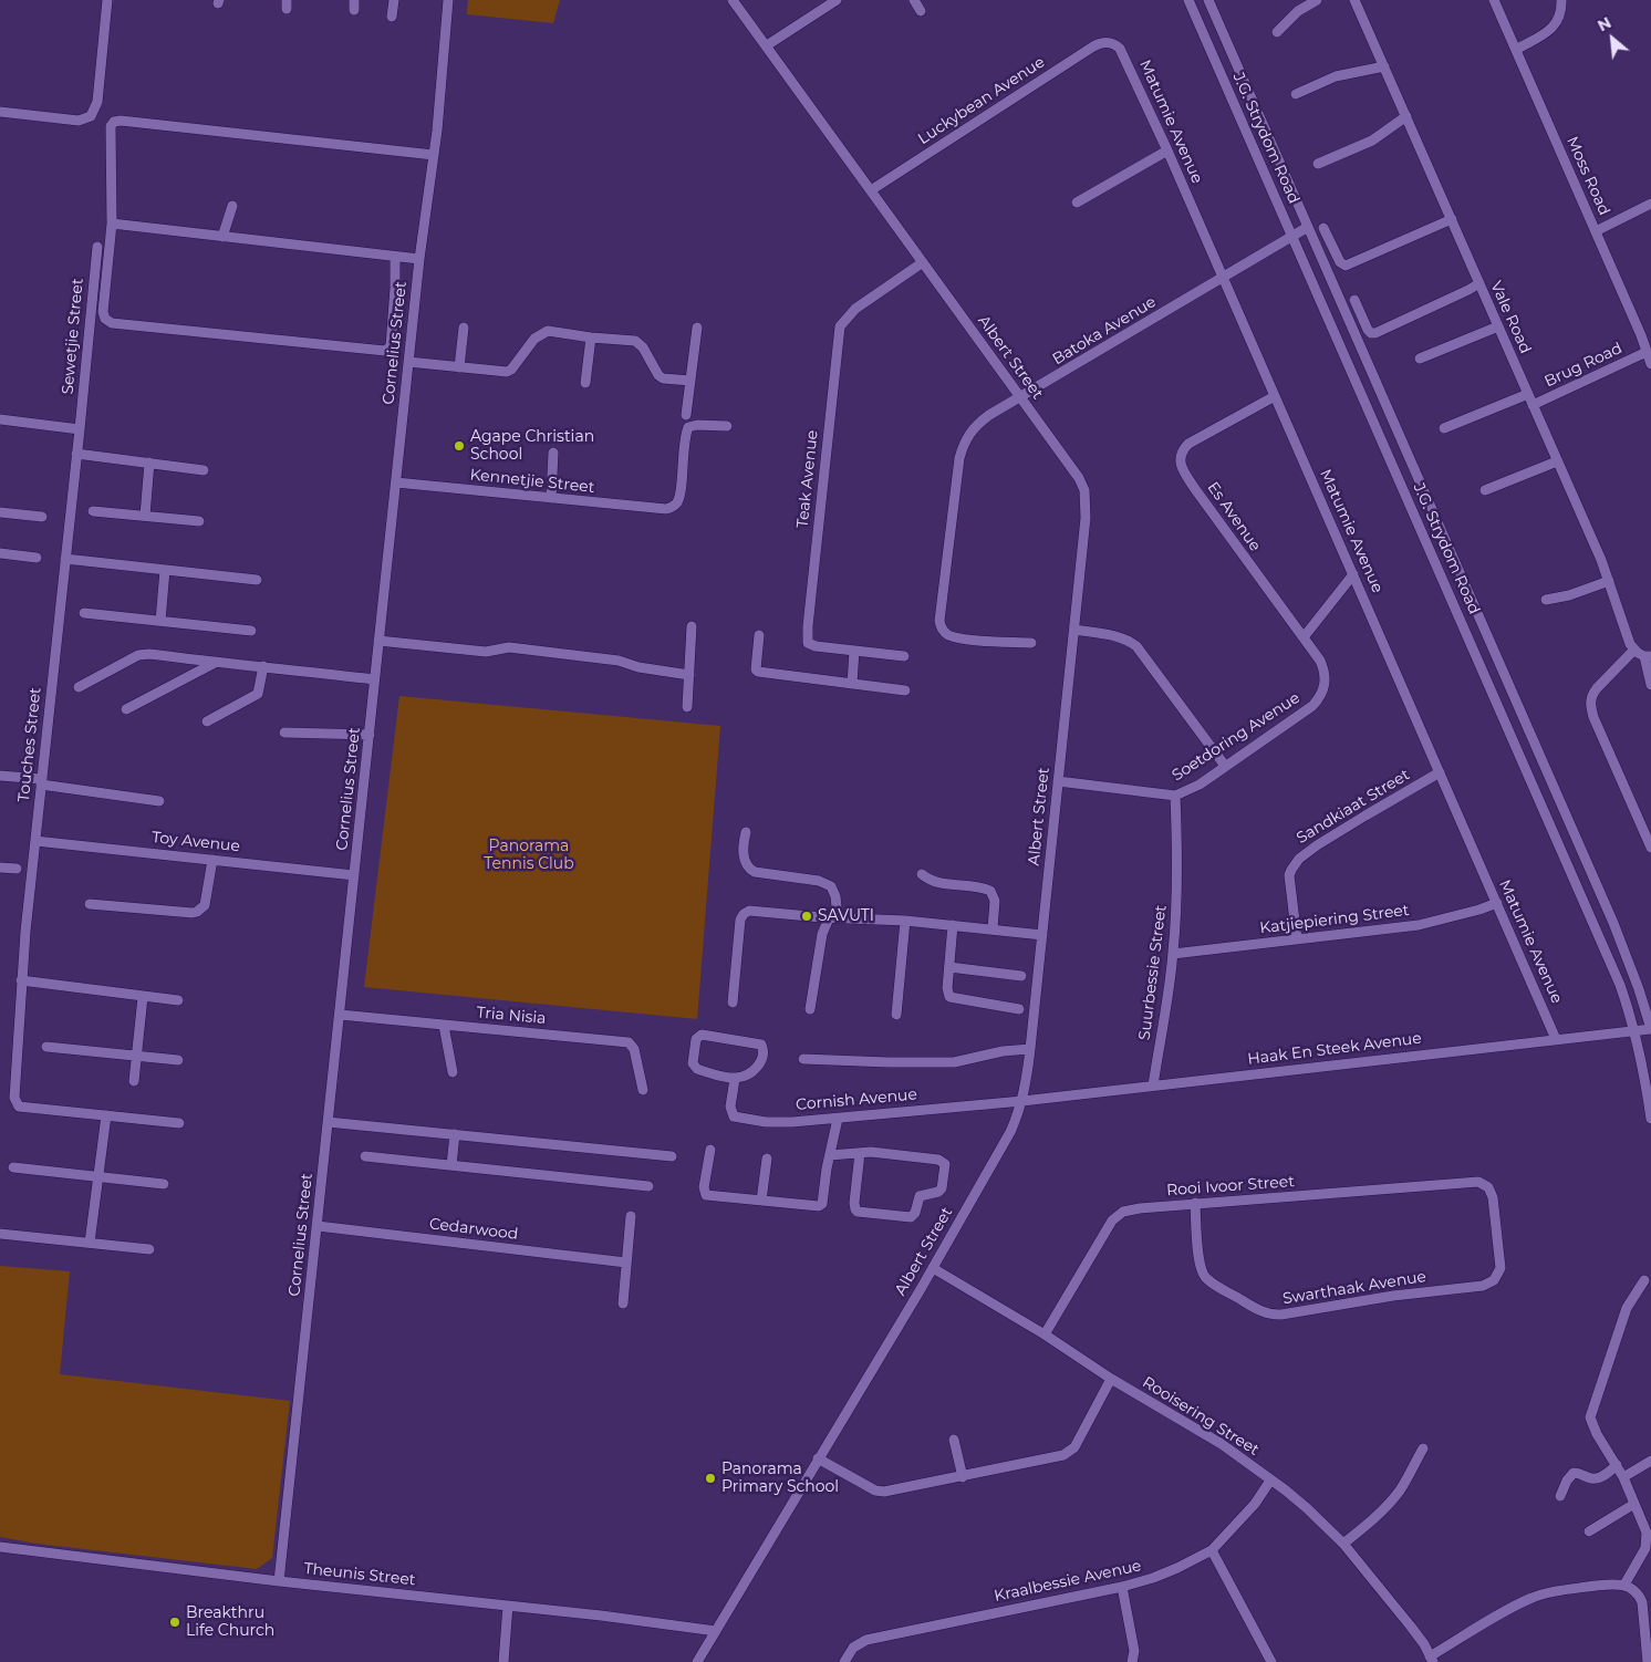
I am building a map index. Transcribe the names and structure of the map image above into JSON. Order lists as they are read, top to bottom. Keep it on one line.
{"streets":{"street":["Luckybean Avenue","Matumie Avenue","J.G. Strydom Road","Moss Road","Vale Road","Batoka Avenue","Sewetjie Street","Cornelius Street","Albert Street","Brug Road","Teak Avenue","Kennetjie Street","Es Avenue","Soetdoring Avenue","Touches Street","Sandkiaat Street","Toy Avenue","Katjiepiering Street","Suurbessie Street","Tria Nisia","Haak En Steek Avenue","Cornish Avenue","Rooi Ivoor Street","Cedarwood","Swarthaak Avenue","Rooisering Street","Theunis Street","Kraalbessie Avenue"]},"crossings":[["Luckybean Avenue","Matumie Avenue"],["Luckybean Avenue","Albert Street"],["Matumie Avenue","Batoka Avenue"],["Matumie Avenue","Es Avenue"],["Matumie Avenue","Sandkiaat Street"],["Matumie Avenue","Katjiepiering Street"],["Matumie Avenue","Haak En Steek Avenue"],["J.G. Strydom Road","Batoka Avenue"],["J.G. Strydom Road","Haak En Steek Avenue"],["Moss Road","Brug Road"],["Vale Road","Brug Road"],["Batoka Avenue","Albert Street"],["Sewetjie Street","Touches Street"],["Cornelius Street","Kennetjie Street"],["Cornelius Street","Toy Avenue"],["Cornelius Street","Tria Nisia"],["Cornelius Street","Cedarwood"],["Cornelius Street","Theunis Street"],["Albert Street","Teak Avenue"],["Albert Street","Soetdoring Avenue"],["Albert Street","Haak En Steek Avenue"],["Albert Street","Cornish Avenue"],["Albert Street","Rooisering Street"],["Albert Street","Theunis Street"],["Es Avenue","Soetdoring Avenue"],["Soetdoring Avenue","Suurbessie Street"],["Touches Street","Toy Avenue"],["Sandkiaat Street","Katjiepiering Street"],["Katjiepiering Street","Suurbessie Street"],["Suurbessie Street","Haak En Steek Avenue"],["Haak En Steek Avenue","Cornish Avenue"],["Rooi Ivoor Street","Swarthaak Avenue"],["Rooi Ivoor Street","Rooisering Street"],["Rooisering Street","Kraalbessie Avenue"]],"parks":["Panorama Tennis Club"],"places":["Agape Christian School","SAVUTI","Panorama Primary School","Breakthru Life Church"],"north":"top left"}
